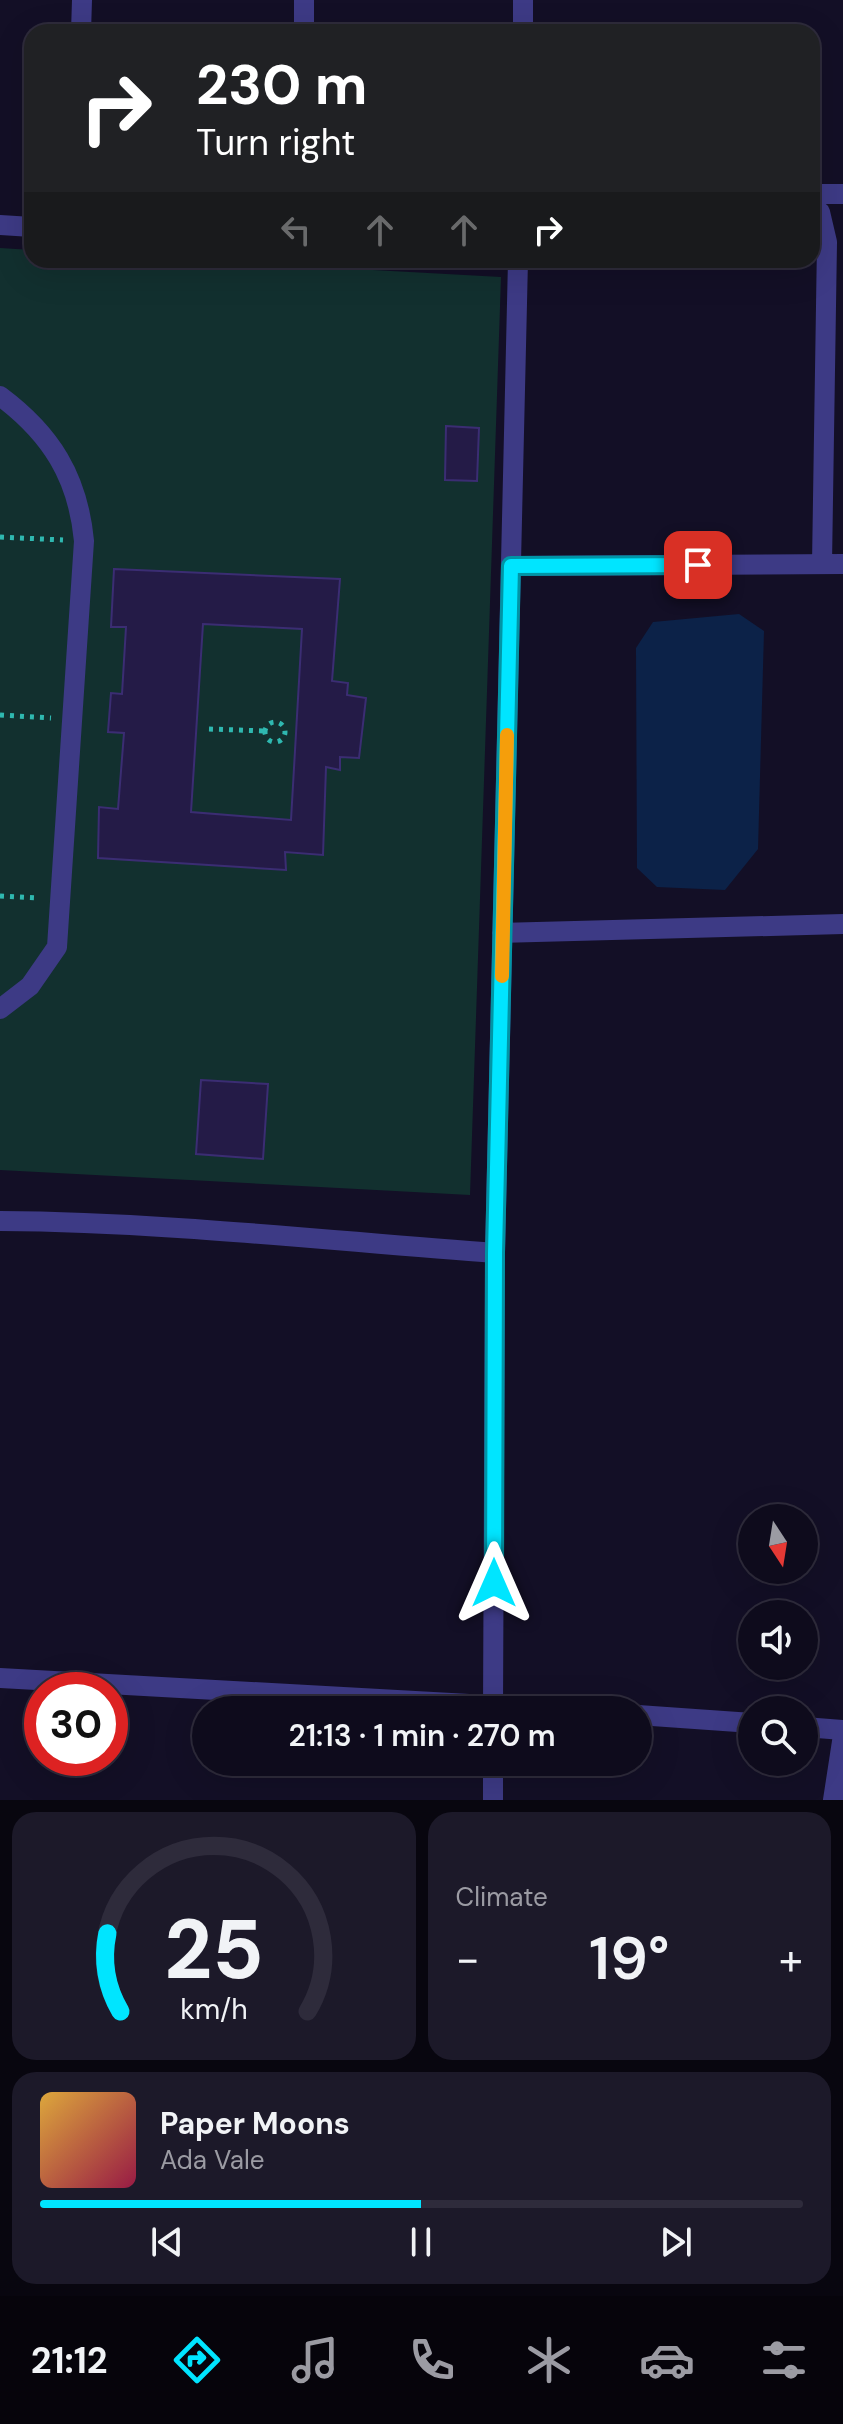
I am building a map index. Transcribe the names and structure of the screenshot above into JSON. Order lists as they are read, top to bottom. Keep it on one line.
{"north":"bottom","page":{"turn":["230 m","Turn right"],"limit":"30","trip":"21:13 · 1 min · 270 m","tile":"Climate","heat":["−","19°","+"],"song":["Paper Moons","Ada Vale"],"tabs":"21:12","gauge":["25","km/h"]}}
